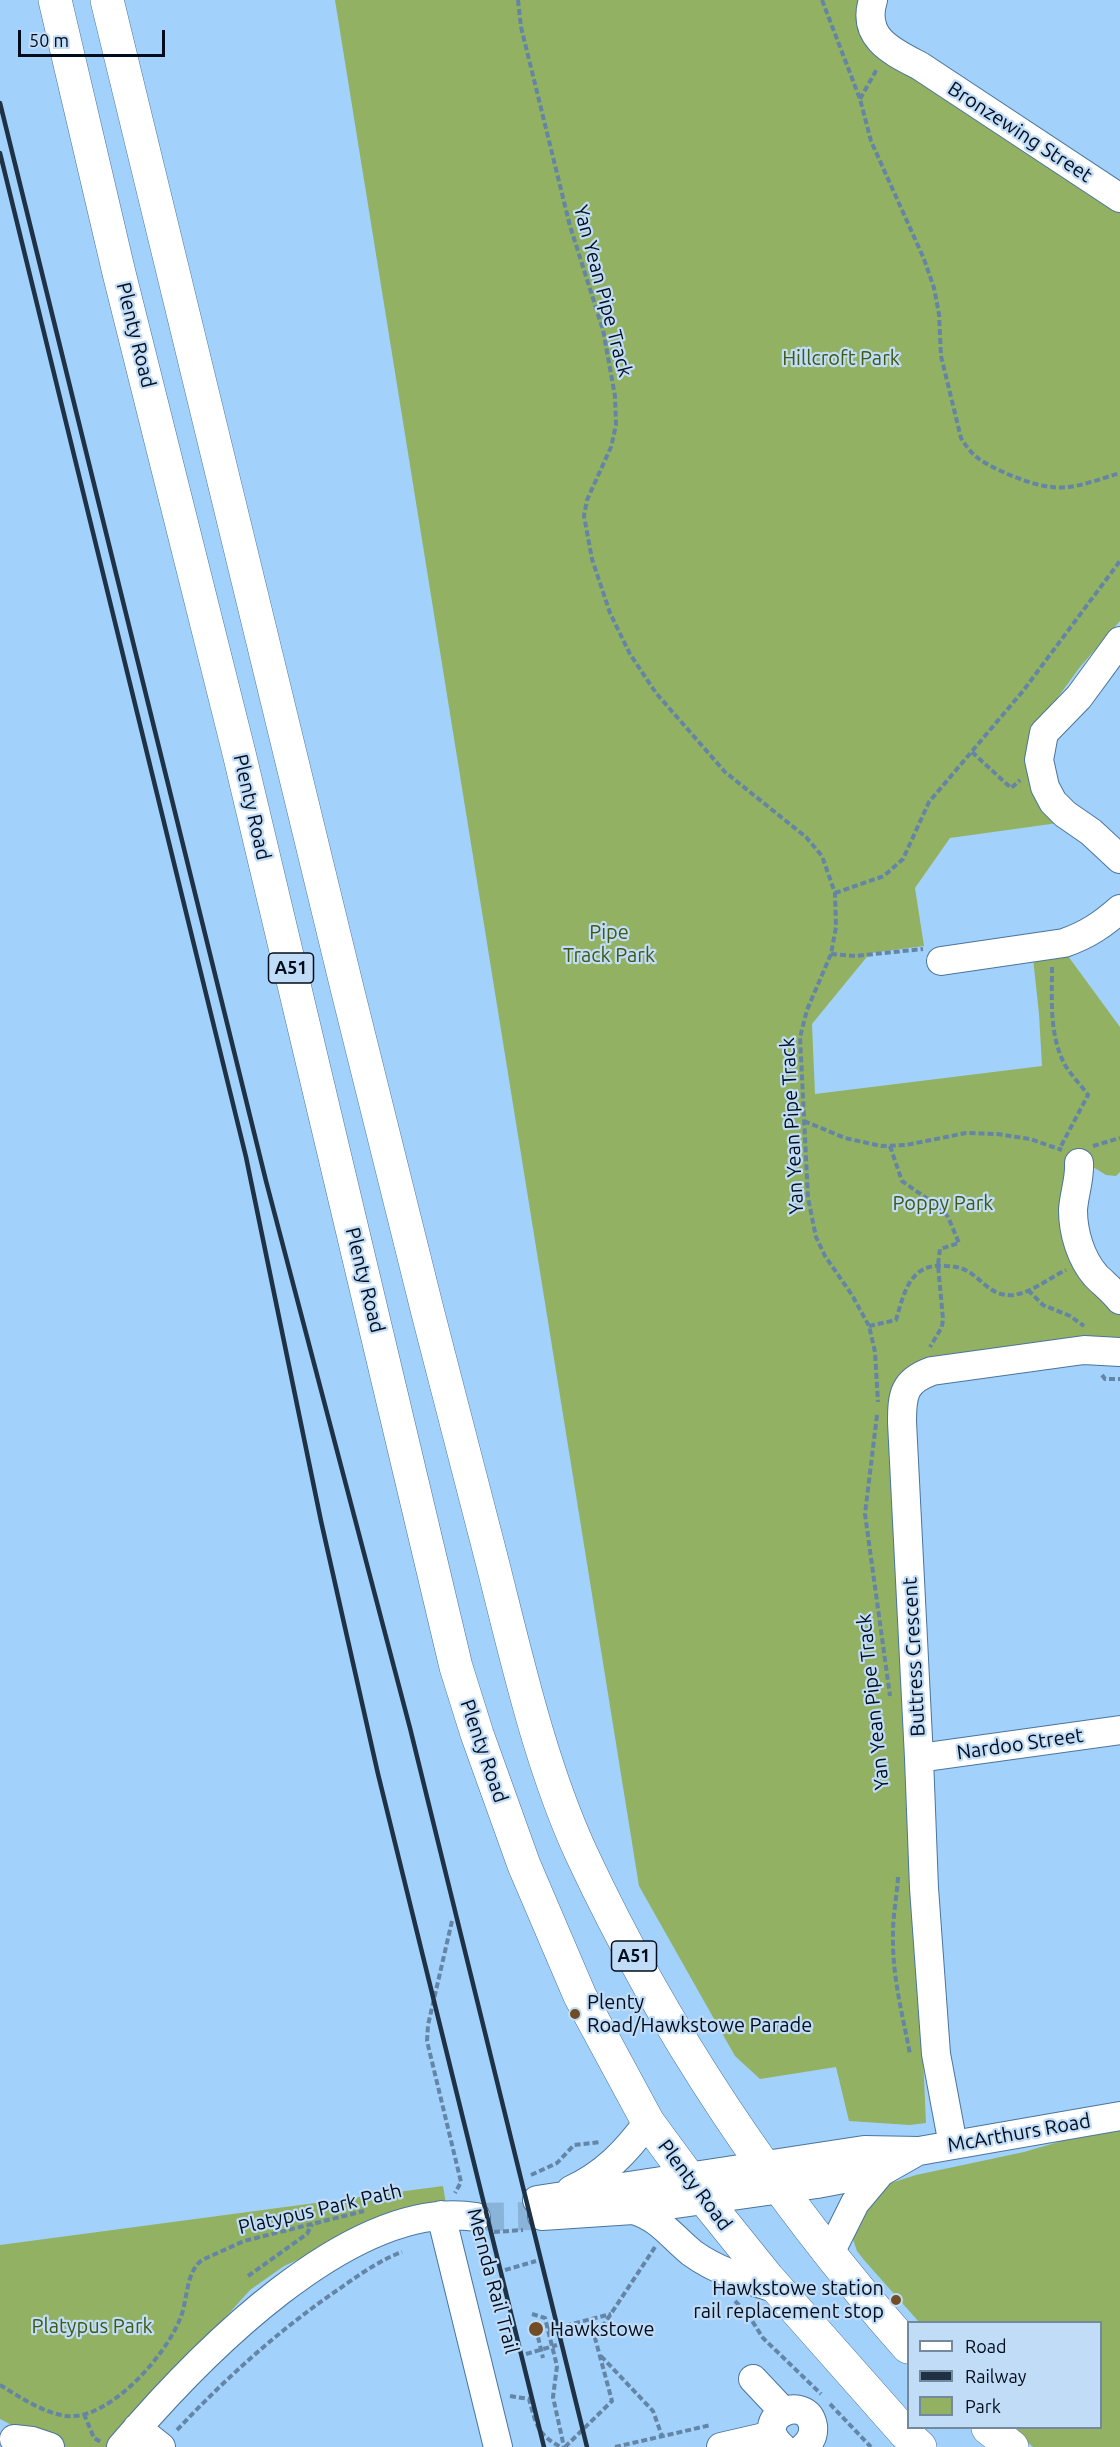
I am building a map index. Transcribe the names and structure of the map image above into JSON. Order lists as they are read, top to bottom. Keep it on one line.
{"streets":{"highway":["Plenty Road","A51"],"street":["Bronzewing Street","Buttress Crescent","Nardoo Street","McArthurs Road"],"path":["Yan Yean Pipe Track","Platypus Park Path","Mernda Rail Trail"]},"crossings":[["A51","McArthurs Road"],["Buttress Crescent","Nardoo Street"],["Buttress Crescent","McArthurs Road"]],"parks":["Hillcroft Park","Pipe Track Park","Poppy Park","Platypus Park"],"places":["Plenty Road/Hawkstowe Parade","Hawkstowe station rail replacement stop","Hawkstowe"],"legend":["Road","Railway","Park"],"scale_bar":"50 m"}
